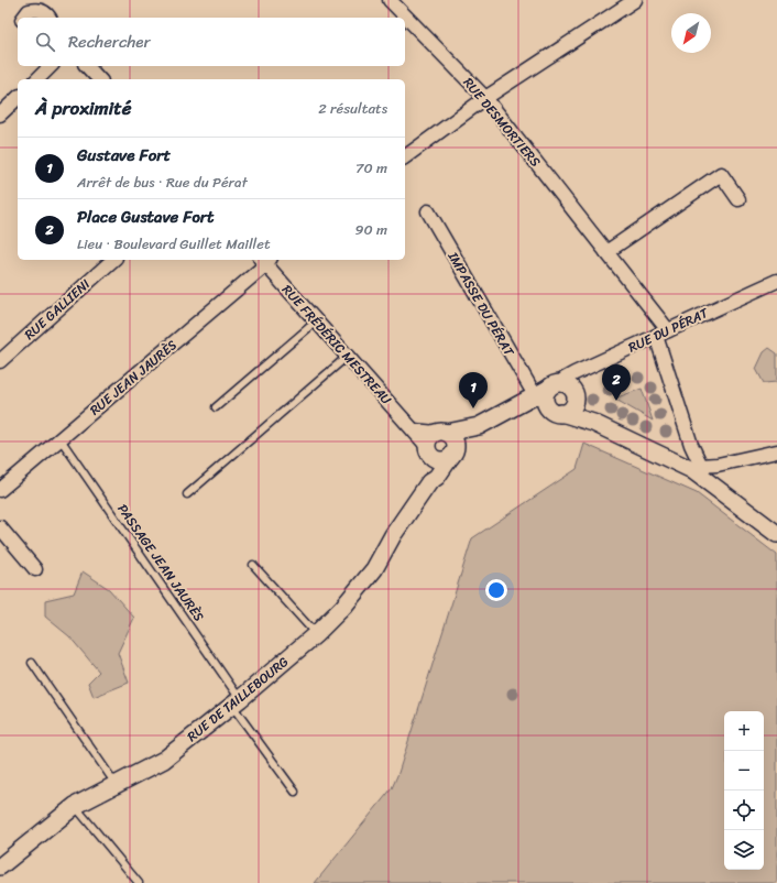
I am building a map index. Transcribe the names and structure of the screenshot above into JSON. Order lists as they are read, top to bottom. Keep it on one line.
{"streets":{"street":["RUE DESMORTIERS","IMPASSE DU PÉRAT","RUE GALLIENI","RUE DU PÉRAT","RUE FRÉDÉRIC MESTREAU","RUE JEAN JAURÈS","RUE DE TAILLEBOURG"],"lane":["PASSAGE JEAN JAURÈS"]},"crossings":[["RUE DESMORTIERS","RUE DU PÉRAT"],["IMPASSE DU PÉRAT","RUE DU PÉRAT"],["RUE FRÉDÉRIC MESTREAU","RUE JEAN JAURÈS"],["RUE FRÉDÉRIC MESTREAU","RUE DE TAILLEBOURG"],["RUE JEAN JAURÈS","PASSAGE JEAN JAURÈS"],["PASSAGE JEAN JAURÈS","RUE DE TAILLEBOURG"]],"north":"bottom left","page":{"search":"Rechercher","heading":["À proximité","2 résultats"],"list":[{"mark":"1","name":"Gustave Fort","note":"Arrêt de bus · Rue du Pérat","value":"70 m"},{"mark":"2","name":"Place Gustave Fort","note":"Lieu · Boulevard Guillet Maillet","value":"90 m"}],"pins":["2","1"],"map_buttons":["+","−"]}}
